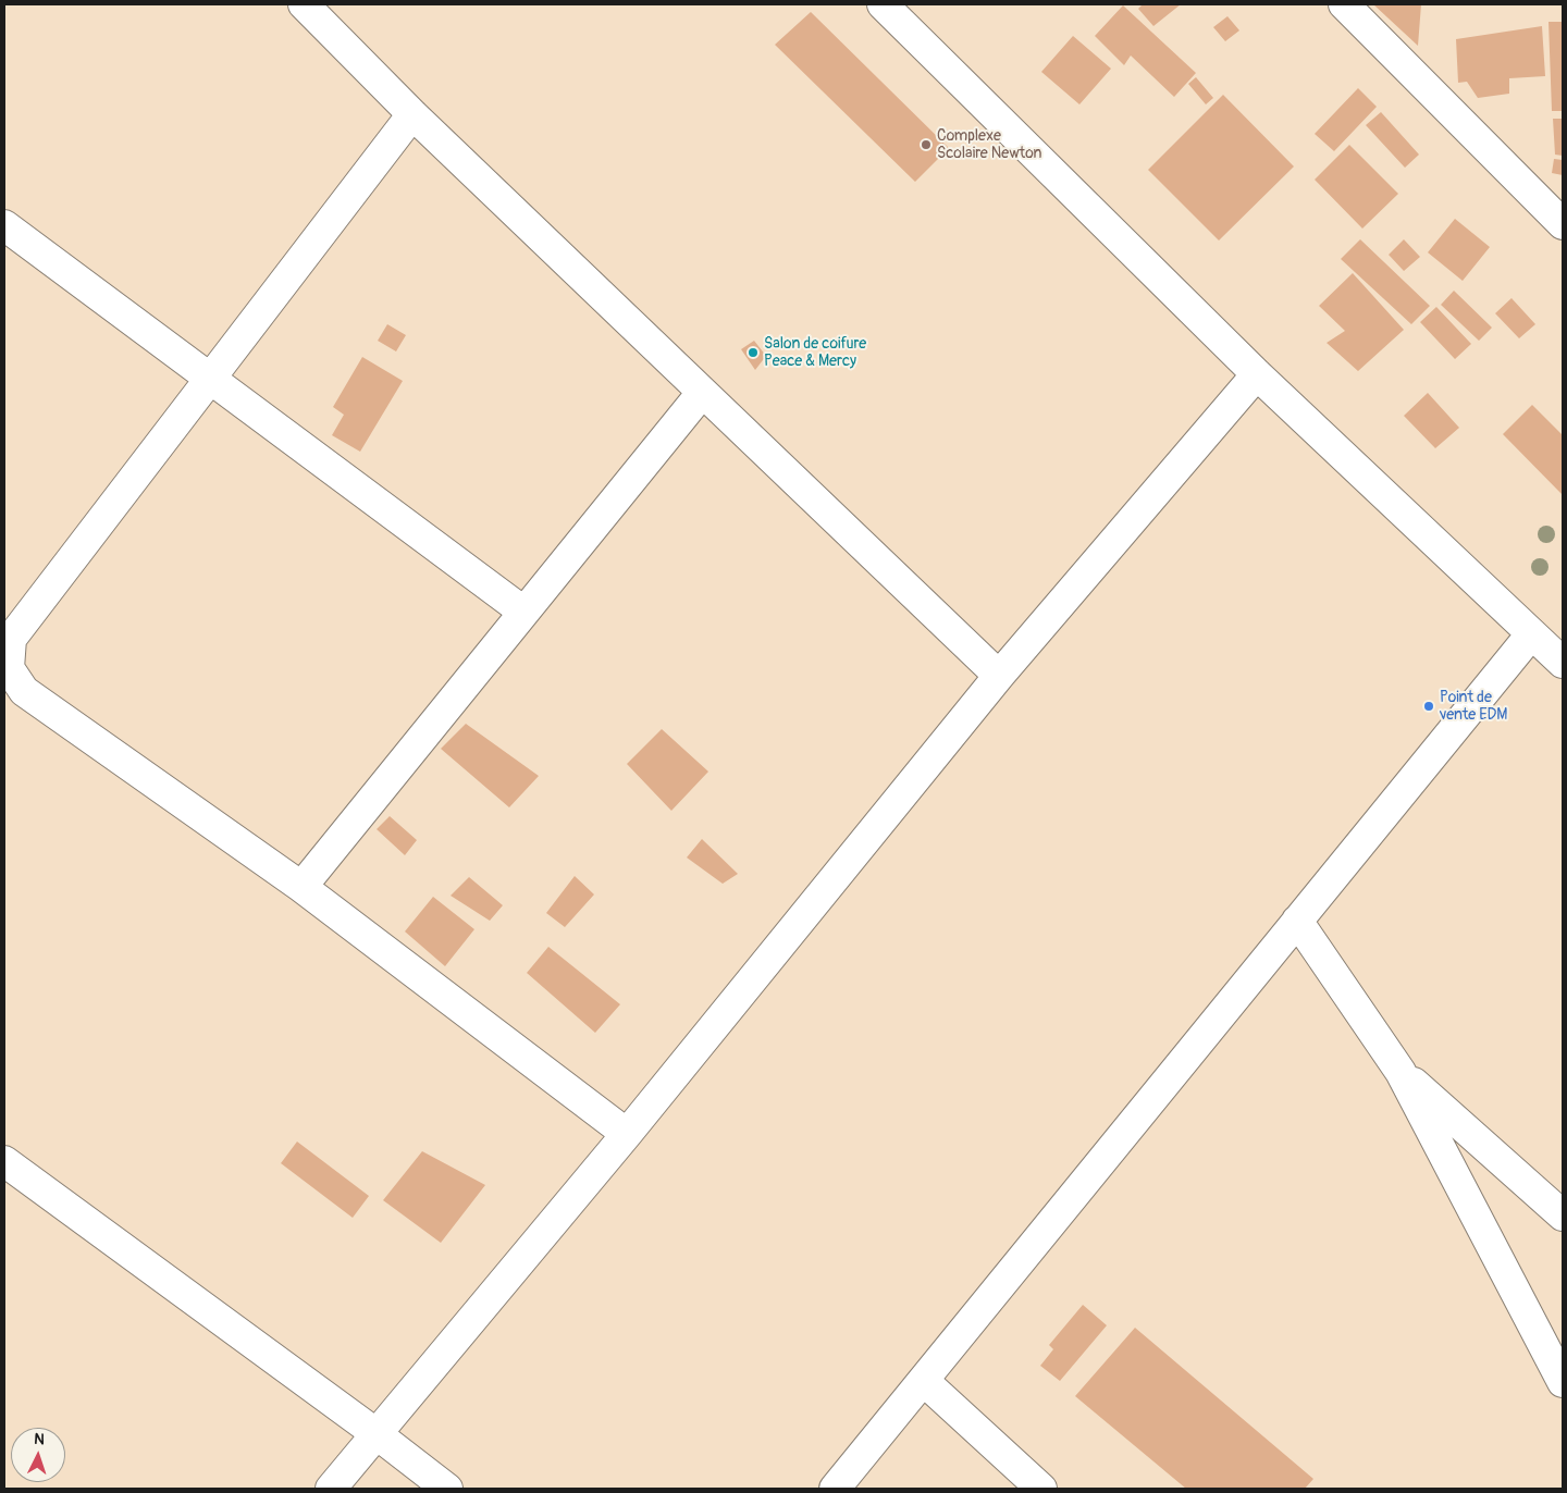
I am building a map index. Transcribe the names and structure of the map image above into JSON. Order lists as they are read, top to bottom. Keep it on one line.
{"places":["Complexe Scolaire Newton","Salon de coifure Peace & Mercy","Point de vente EDM"],"north":"top"}
